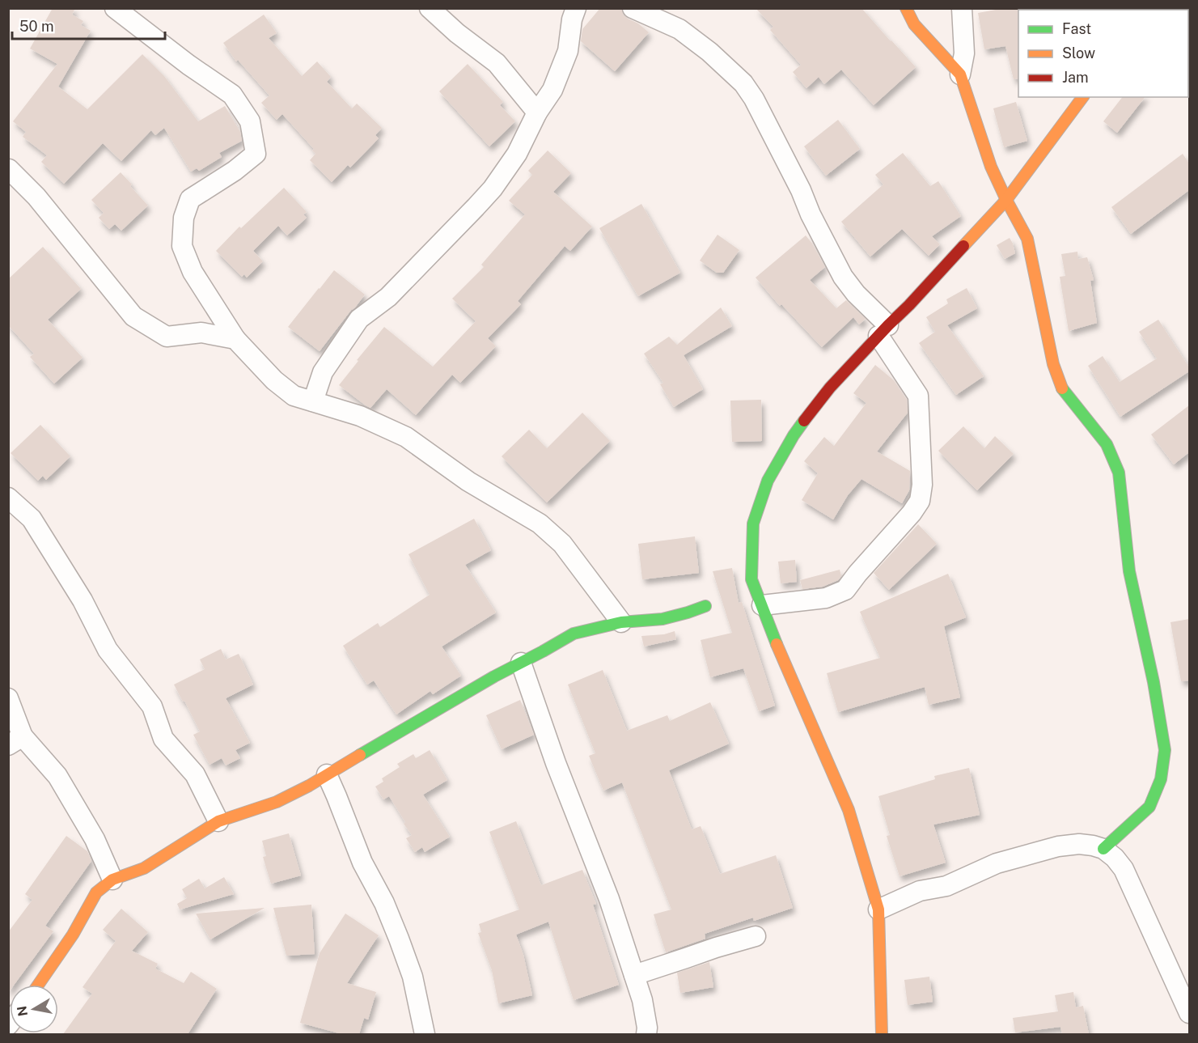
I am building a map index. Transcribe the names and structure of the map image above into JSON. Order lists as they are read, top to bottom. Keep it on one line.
{"legend":["Fast","Slow","Jam"],"scale_bar":"50 m","north":"left"}
